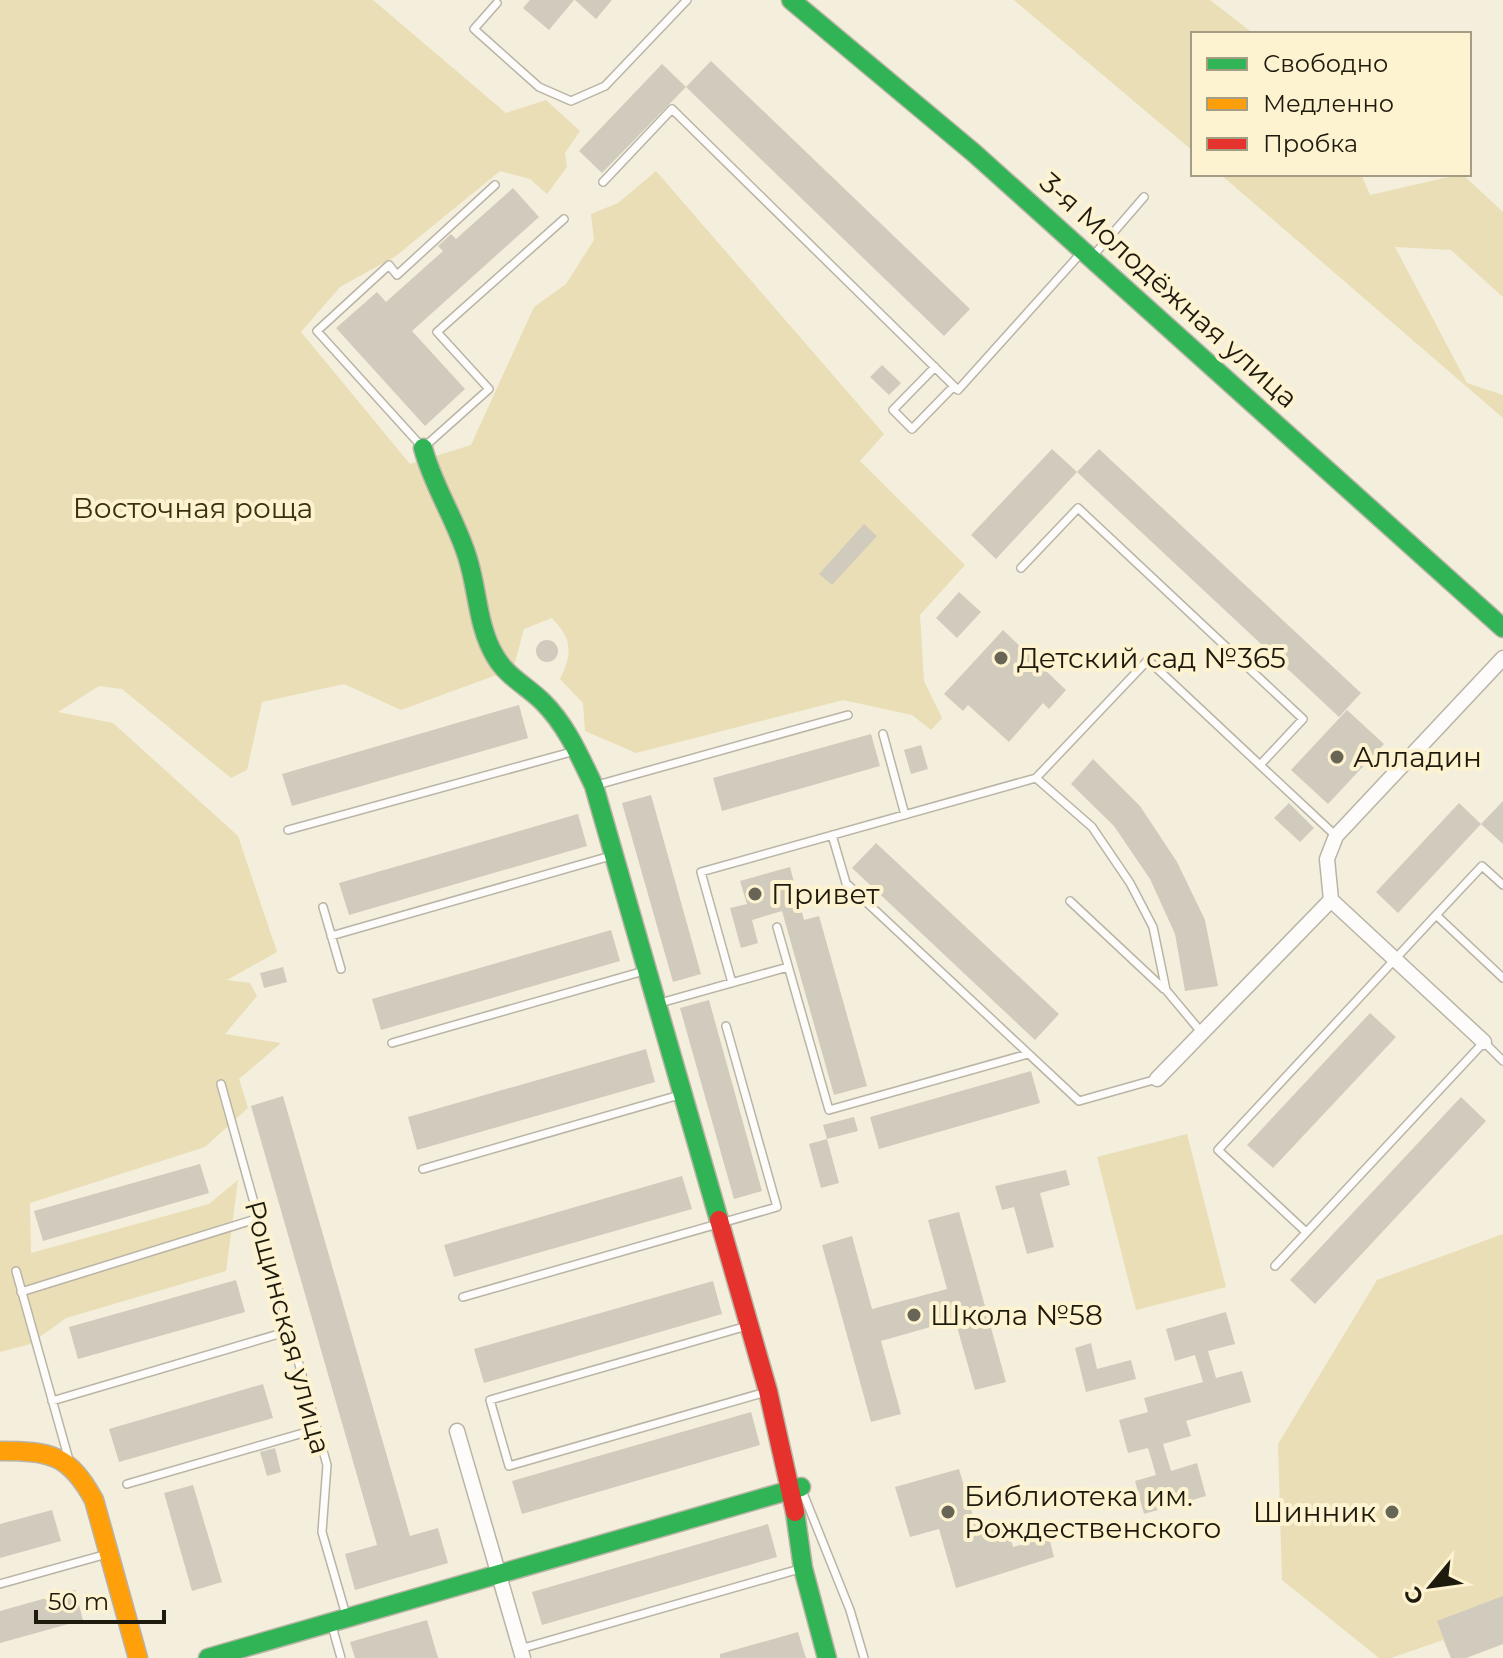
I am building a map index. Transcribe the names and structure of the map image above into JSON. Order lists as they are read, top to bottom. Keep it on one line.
{"streets":{"street":["3-я Молодёжная улица"],"lane":["Рощинская улица"]},"parks":["Восточная роща"],"places":["Детский сад №365","Алладин","Привет","Школа №58","Библиотека им. Рождественского","Шинник"],"legend":["Свободно","Медленно","Пробка"],"scale_bar":"50 m","north":"bottom left"}
